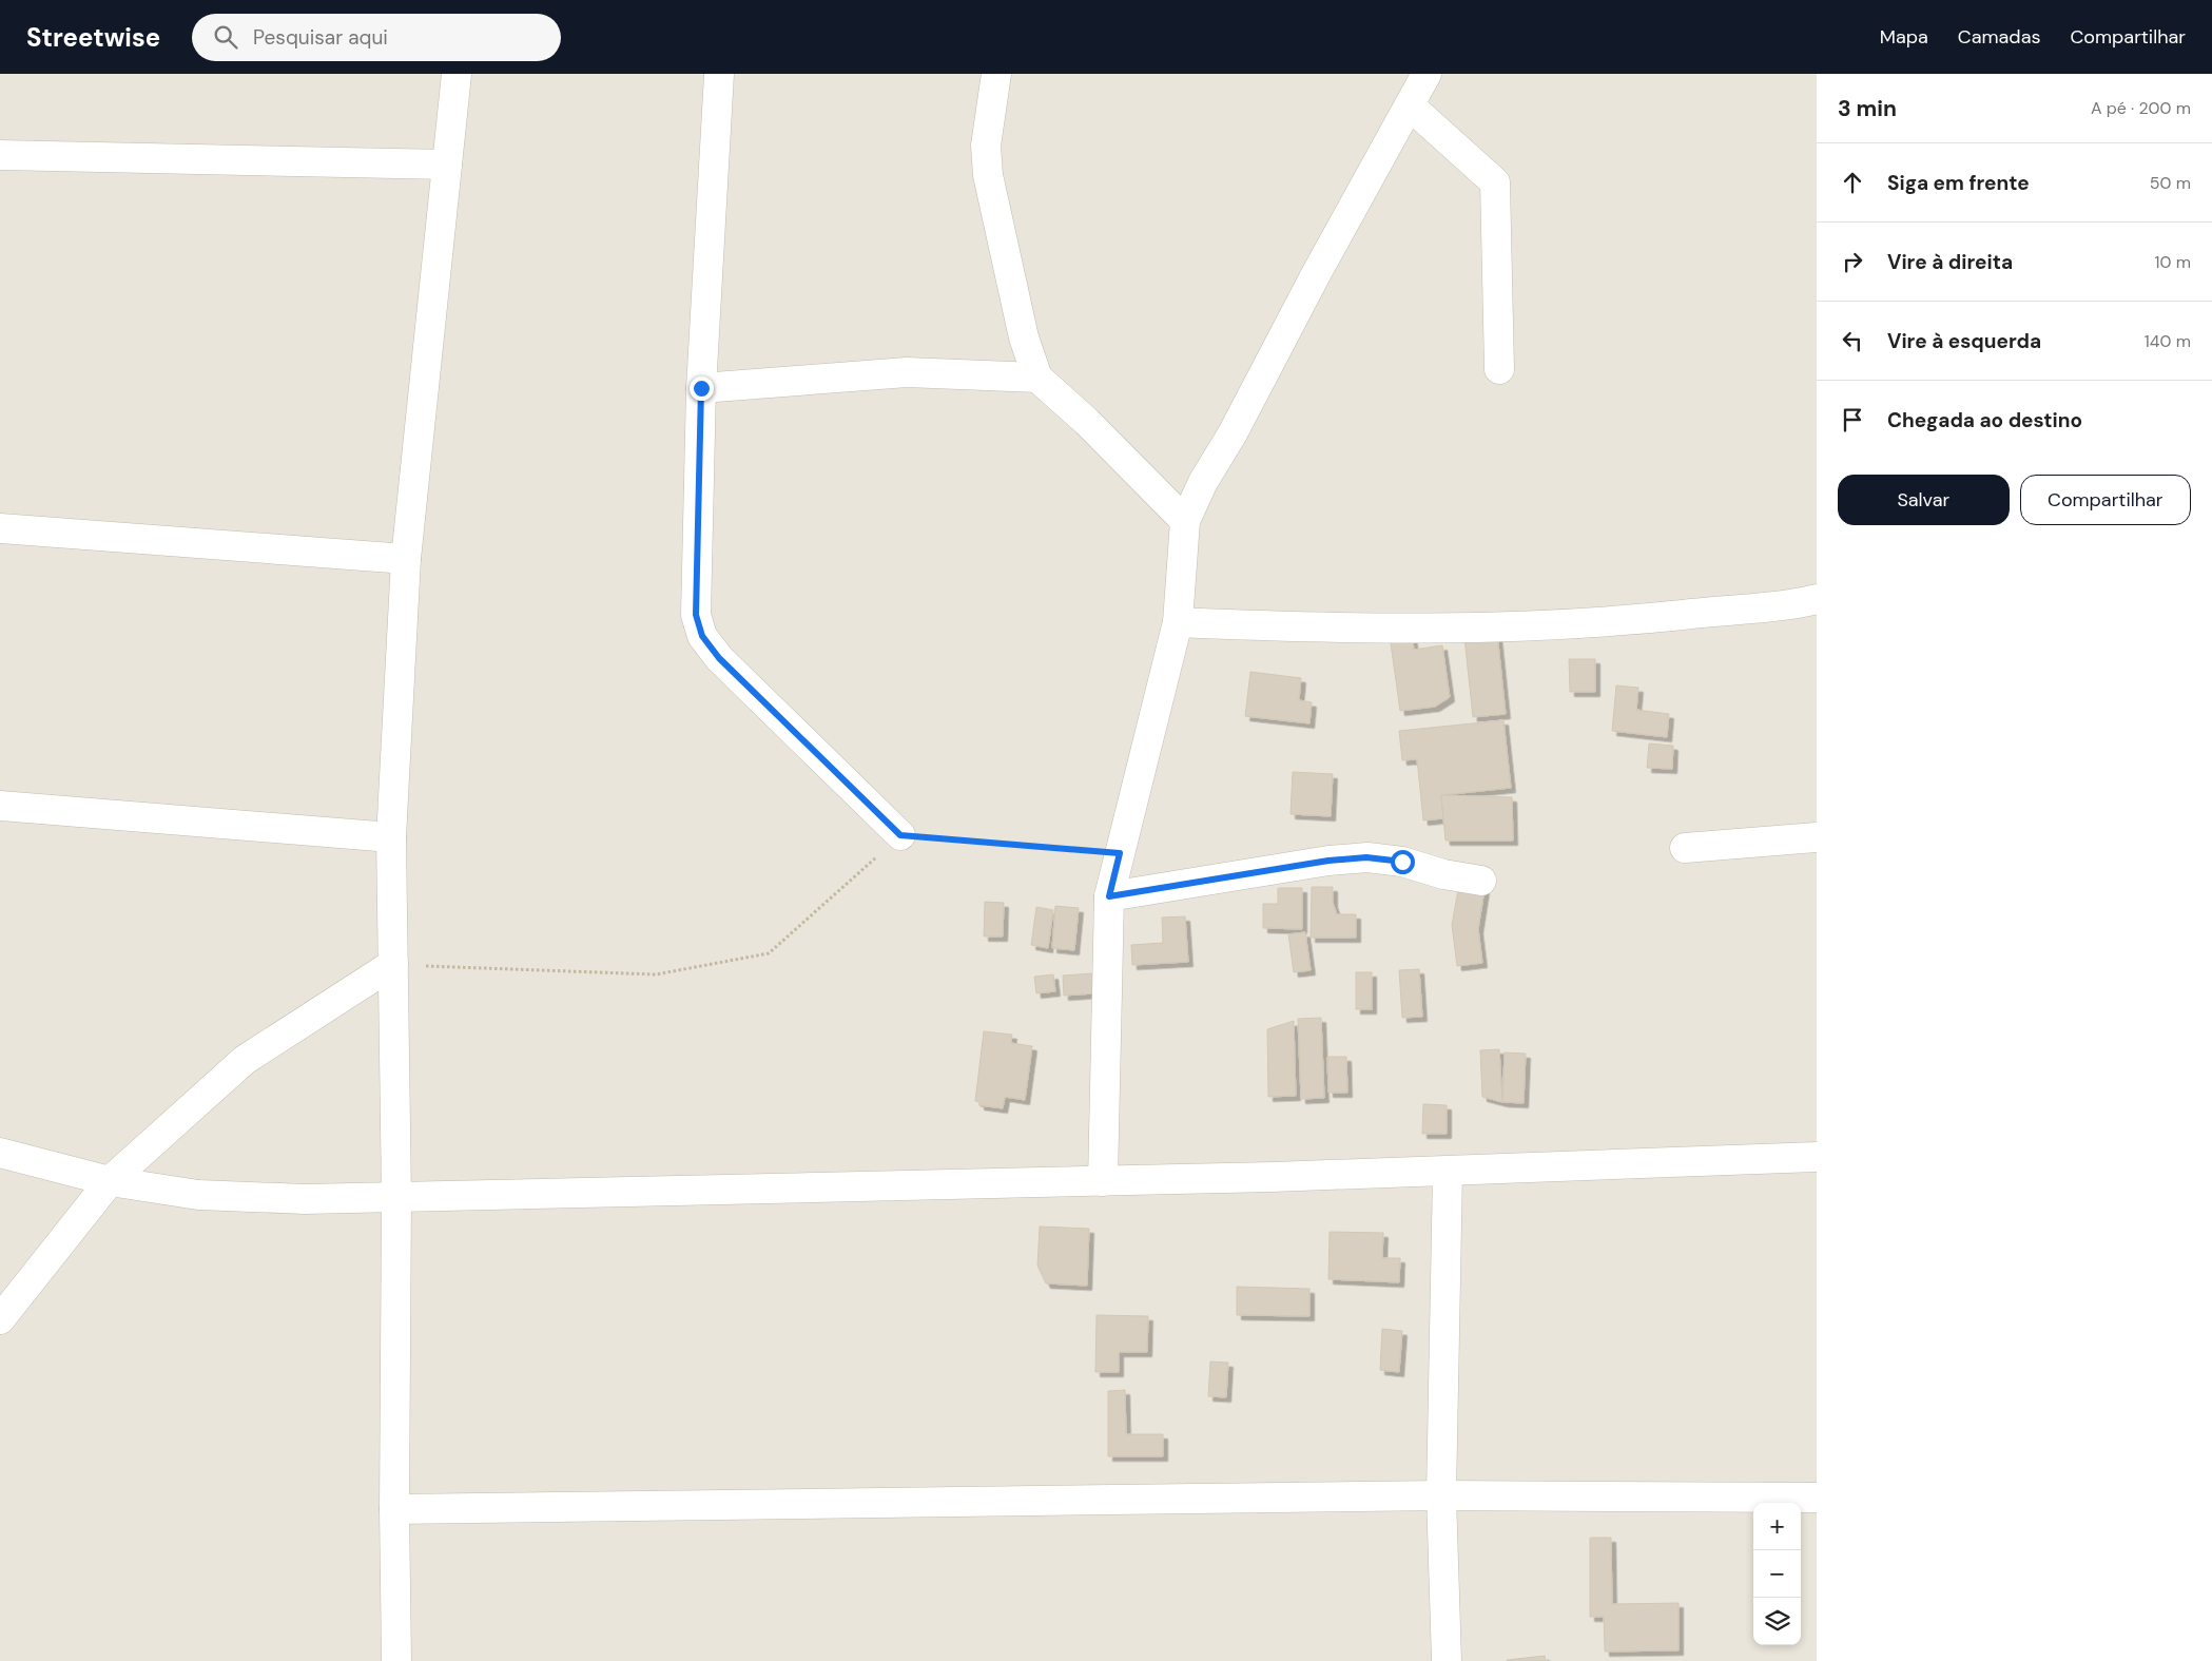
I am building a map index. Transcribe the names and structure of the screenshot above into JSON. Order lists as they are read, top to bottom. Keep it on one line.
{"page":{"header":"Streetwise","search":"Pesquisar aqui","nav":["Mapa","Camadas","Compartilhar"],"heading":["3 min","A pé · 200 m"],"list":[["Siga em frente","50 m"],["Vire à direita","10 m"],["Vire à esquerda","140 m"],"Chegada ao destino"],"buttons":["Salvar","Compartilhar"],"map_buttons":["+","−"]}}
